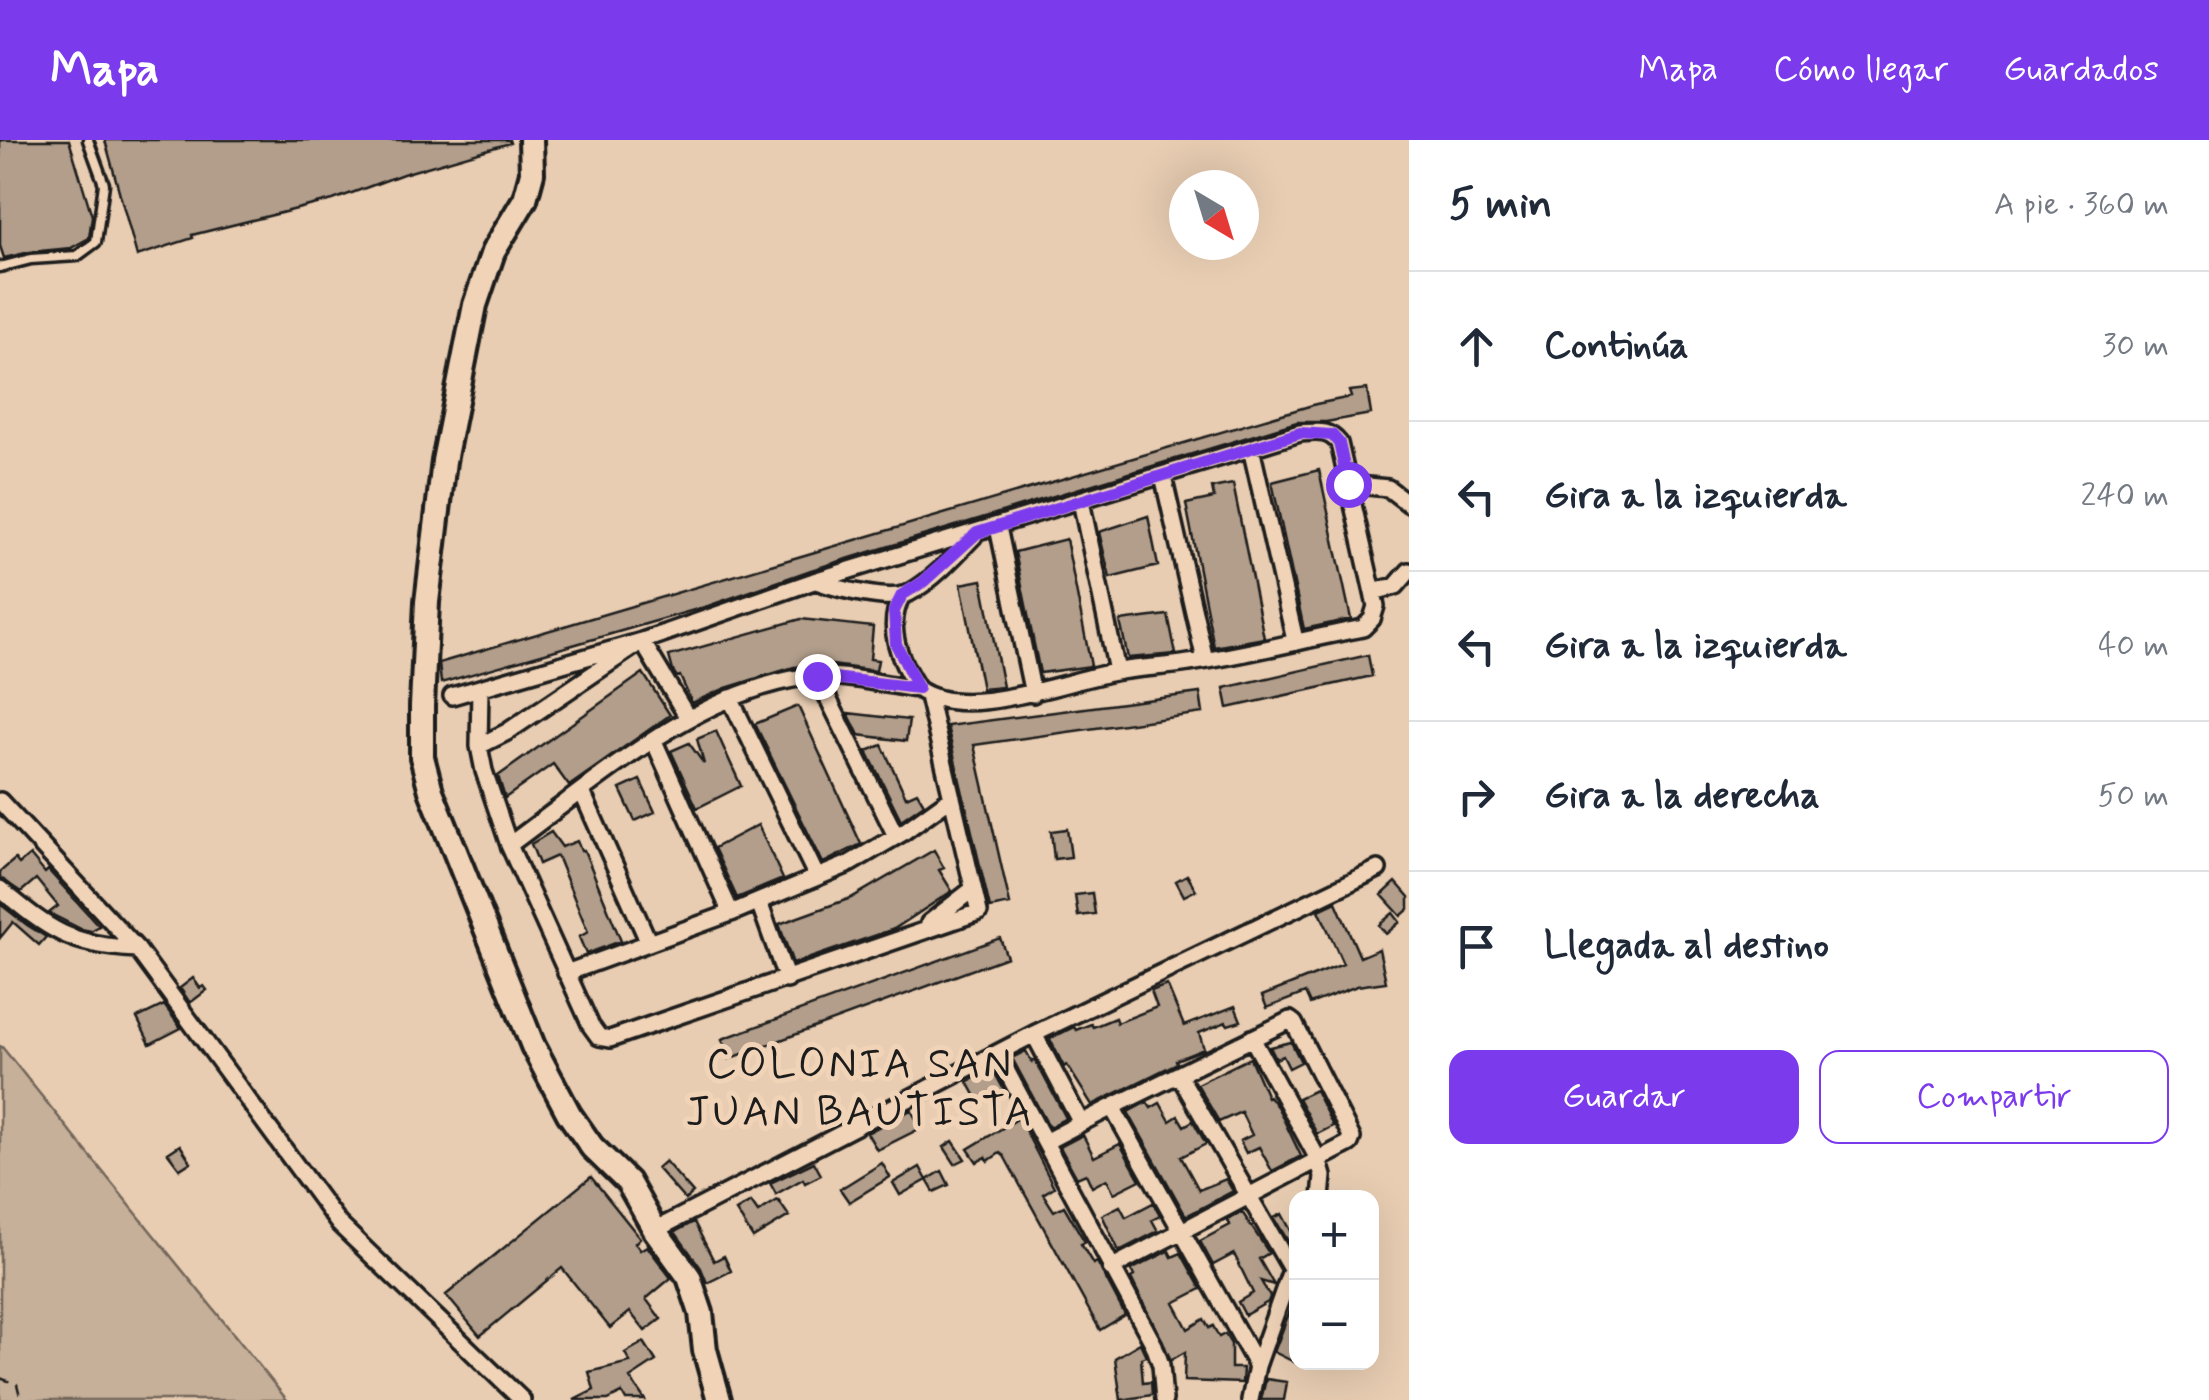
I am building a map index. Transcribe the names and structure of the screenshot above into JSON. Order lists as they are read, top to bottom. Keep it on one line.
{"districts":["COLONIA SAN JUAN BAUTISTA"],"north":"bottom right","page":{"header":"Mapa","nav":["Mapa","Cómo llegar","Guardados"],"heading":["5 min","A pie · 360 m"],"list":[["Continúa","30 m"],["Gira a la izquierda","240 m"],["Gira a la izquierda","40 m"],["Gira a la derecha","50 m"],"Llegada al destino"],"buttons":["Guardar","Compartir"],"map_buttons":["+","−"]}}
